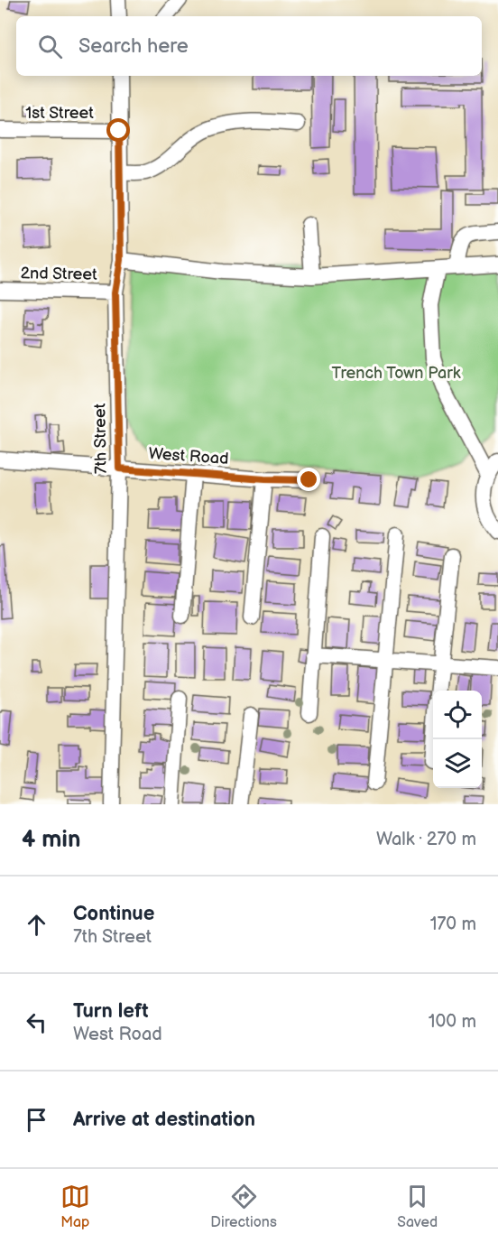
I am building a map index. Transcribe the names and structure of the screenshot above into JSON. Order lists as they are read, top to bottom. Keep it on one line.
{"streets":{"street":["1st Street","2nd Street","7th Street","West Road"]},"crossings":[["1st Street","7th Street"],["2nd Street","7th Street"],["7th Street","West Road"]],"parks":["Trench Town Park"],"page":{"search":"Search here","heading":["4 min","Walk · 270 m"],"list":[["Continue","7th Street","170 m"],["Turn left","West Road","100 m"],"Arrive at destination"],"nav":["Map","Directions","Saved"]}}
